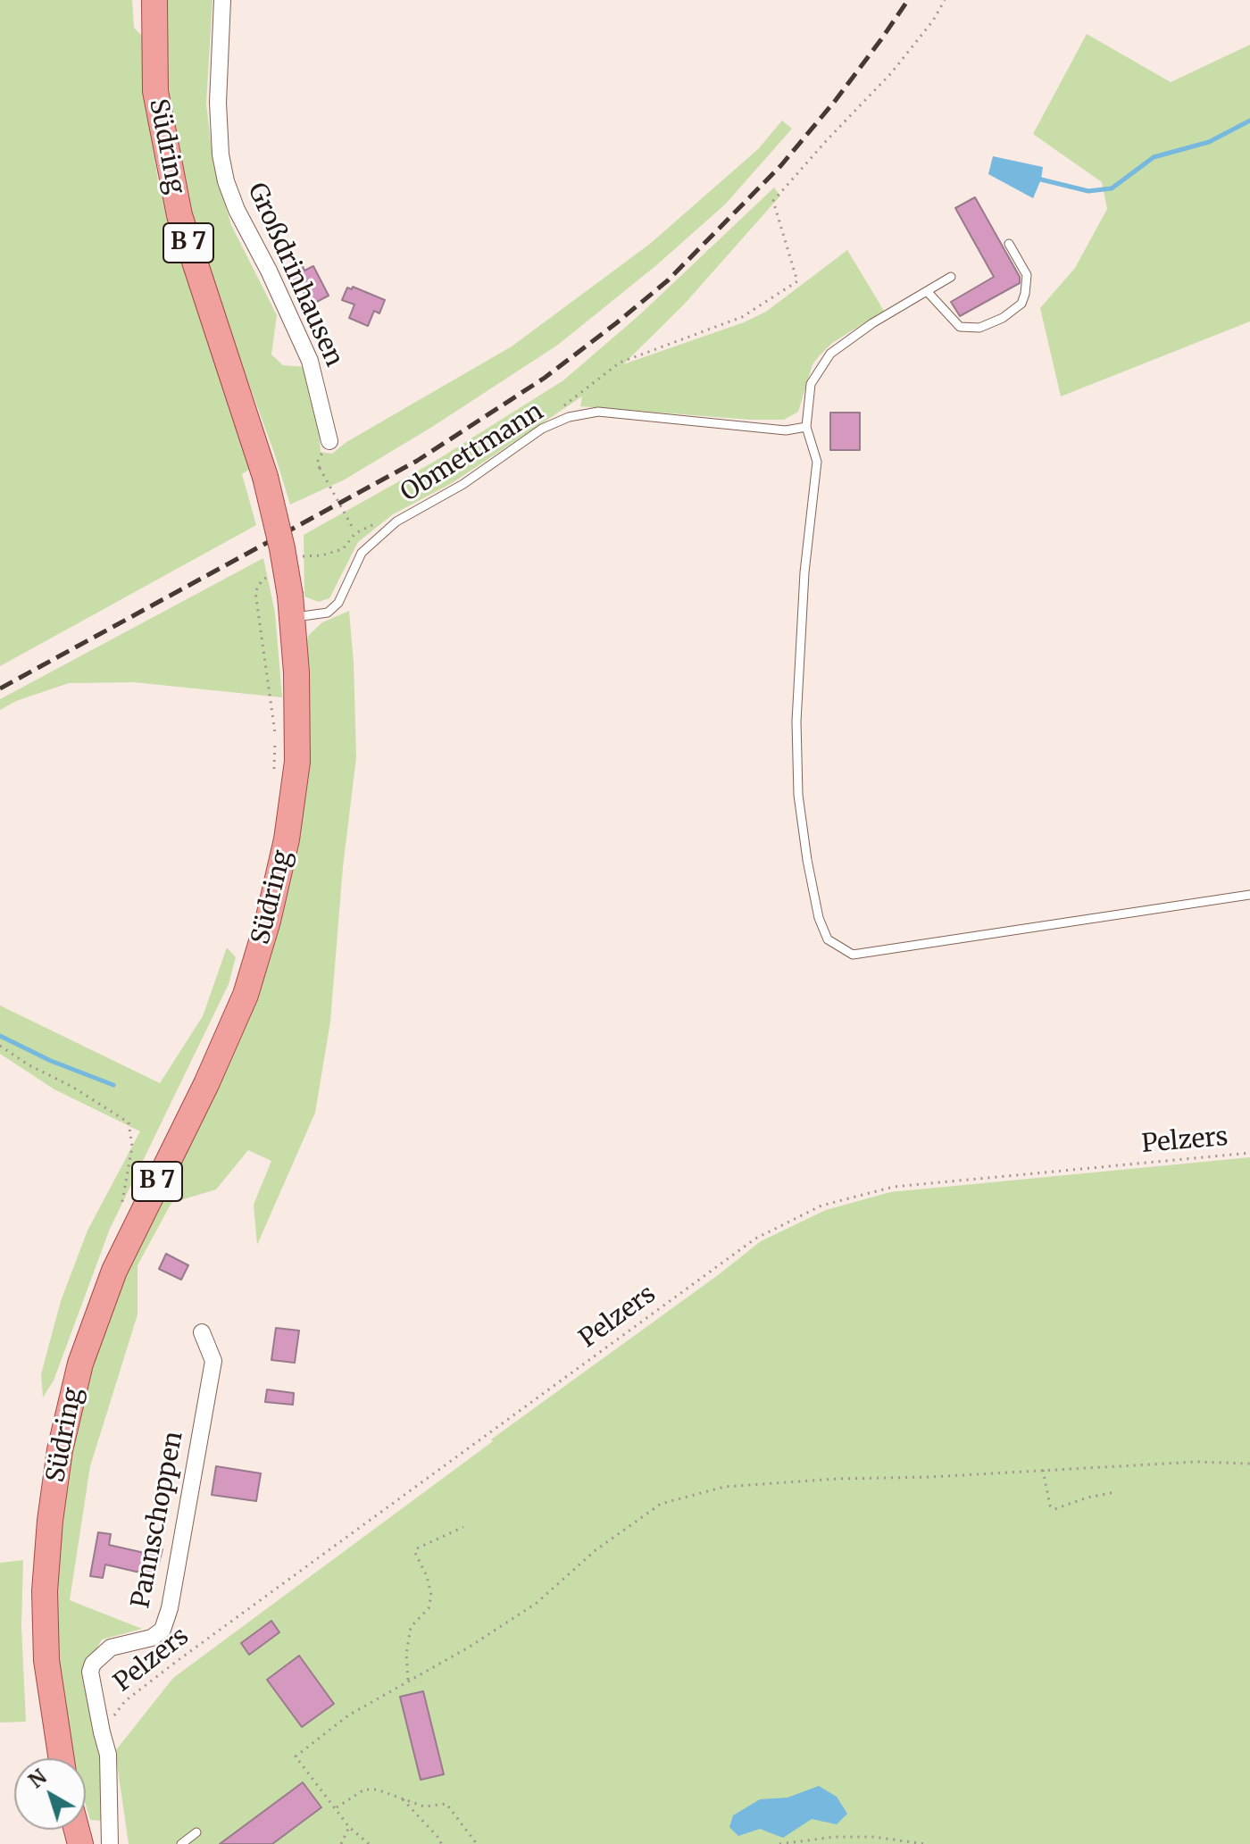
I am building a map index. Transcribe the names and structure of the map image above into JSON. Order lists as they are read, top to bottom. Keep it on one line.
{"streets":{"main road":["Südring","B 7"],"street":["Großdrinhausen","Pannschoppen"],"lane":["Obmettmann"],"path":["Pelzers"]},"crossings":[["Südring","Obmettmann"],["Pelzers","Pannschoppen"]],"north":"top left"}
